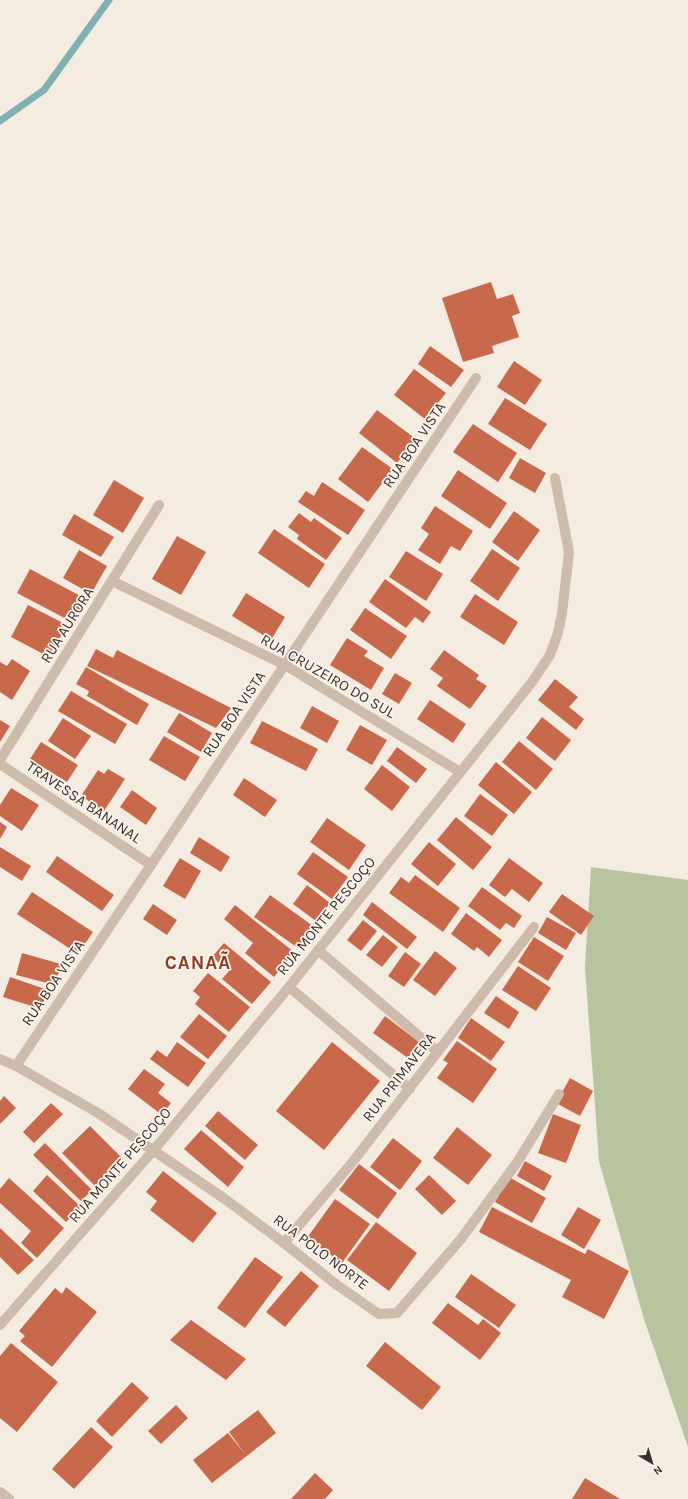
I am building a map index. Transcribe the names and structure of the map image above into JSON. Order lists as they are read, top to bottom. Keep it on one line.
{"streets":{"street":["RUA BOA VISTA","RUA AURORA","RUA CRUZEIRO DO SUL","TRAVESSA BANANAL","RUA MONTE PESCOÇO","RUA PRIMAVERA","RUA POLO NORTE"]},"crossings":[["RUA BOA VISTA","RUA CRUZEIRO DO SUL"],["RUA BOA VISTA","TRAVESSA BANANAL"],["RUA BOA VISTA","RUA POLO NORTE"],["RUA AURORA","RUA CRUZEIRO DO SUL"],["RUA CRUZEIRO DO SUL","RUA MONTE PESCOÇO"],["RUA MONTE PESCOÇO","RUA POLO NORTE"],["RUA PRIMAVERA","RUA POLO NORTE"]],"districts":["CANAÃ"],"north":"bottom right"}
